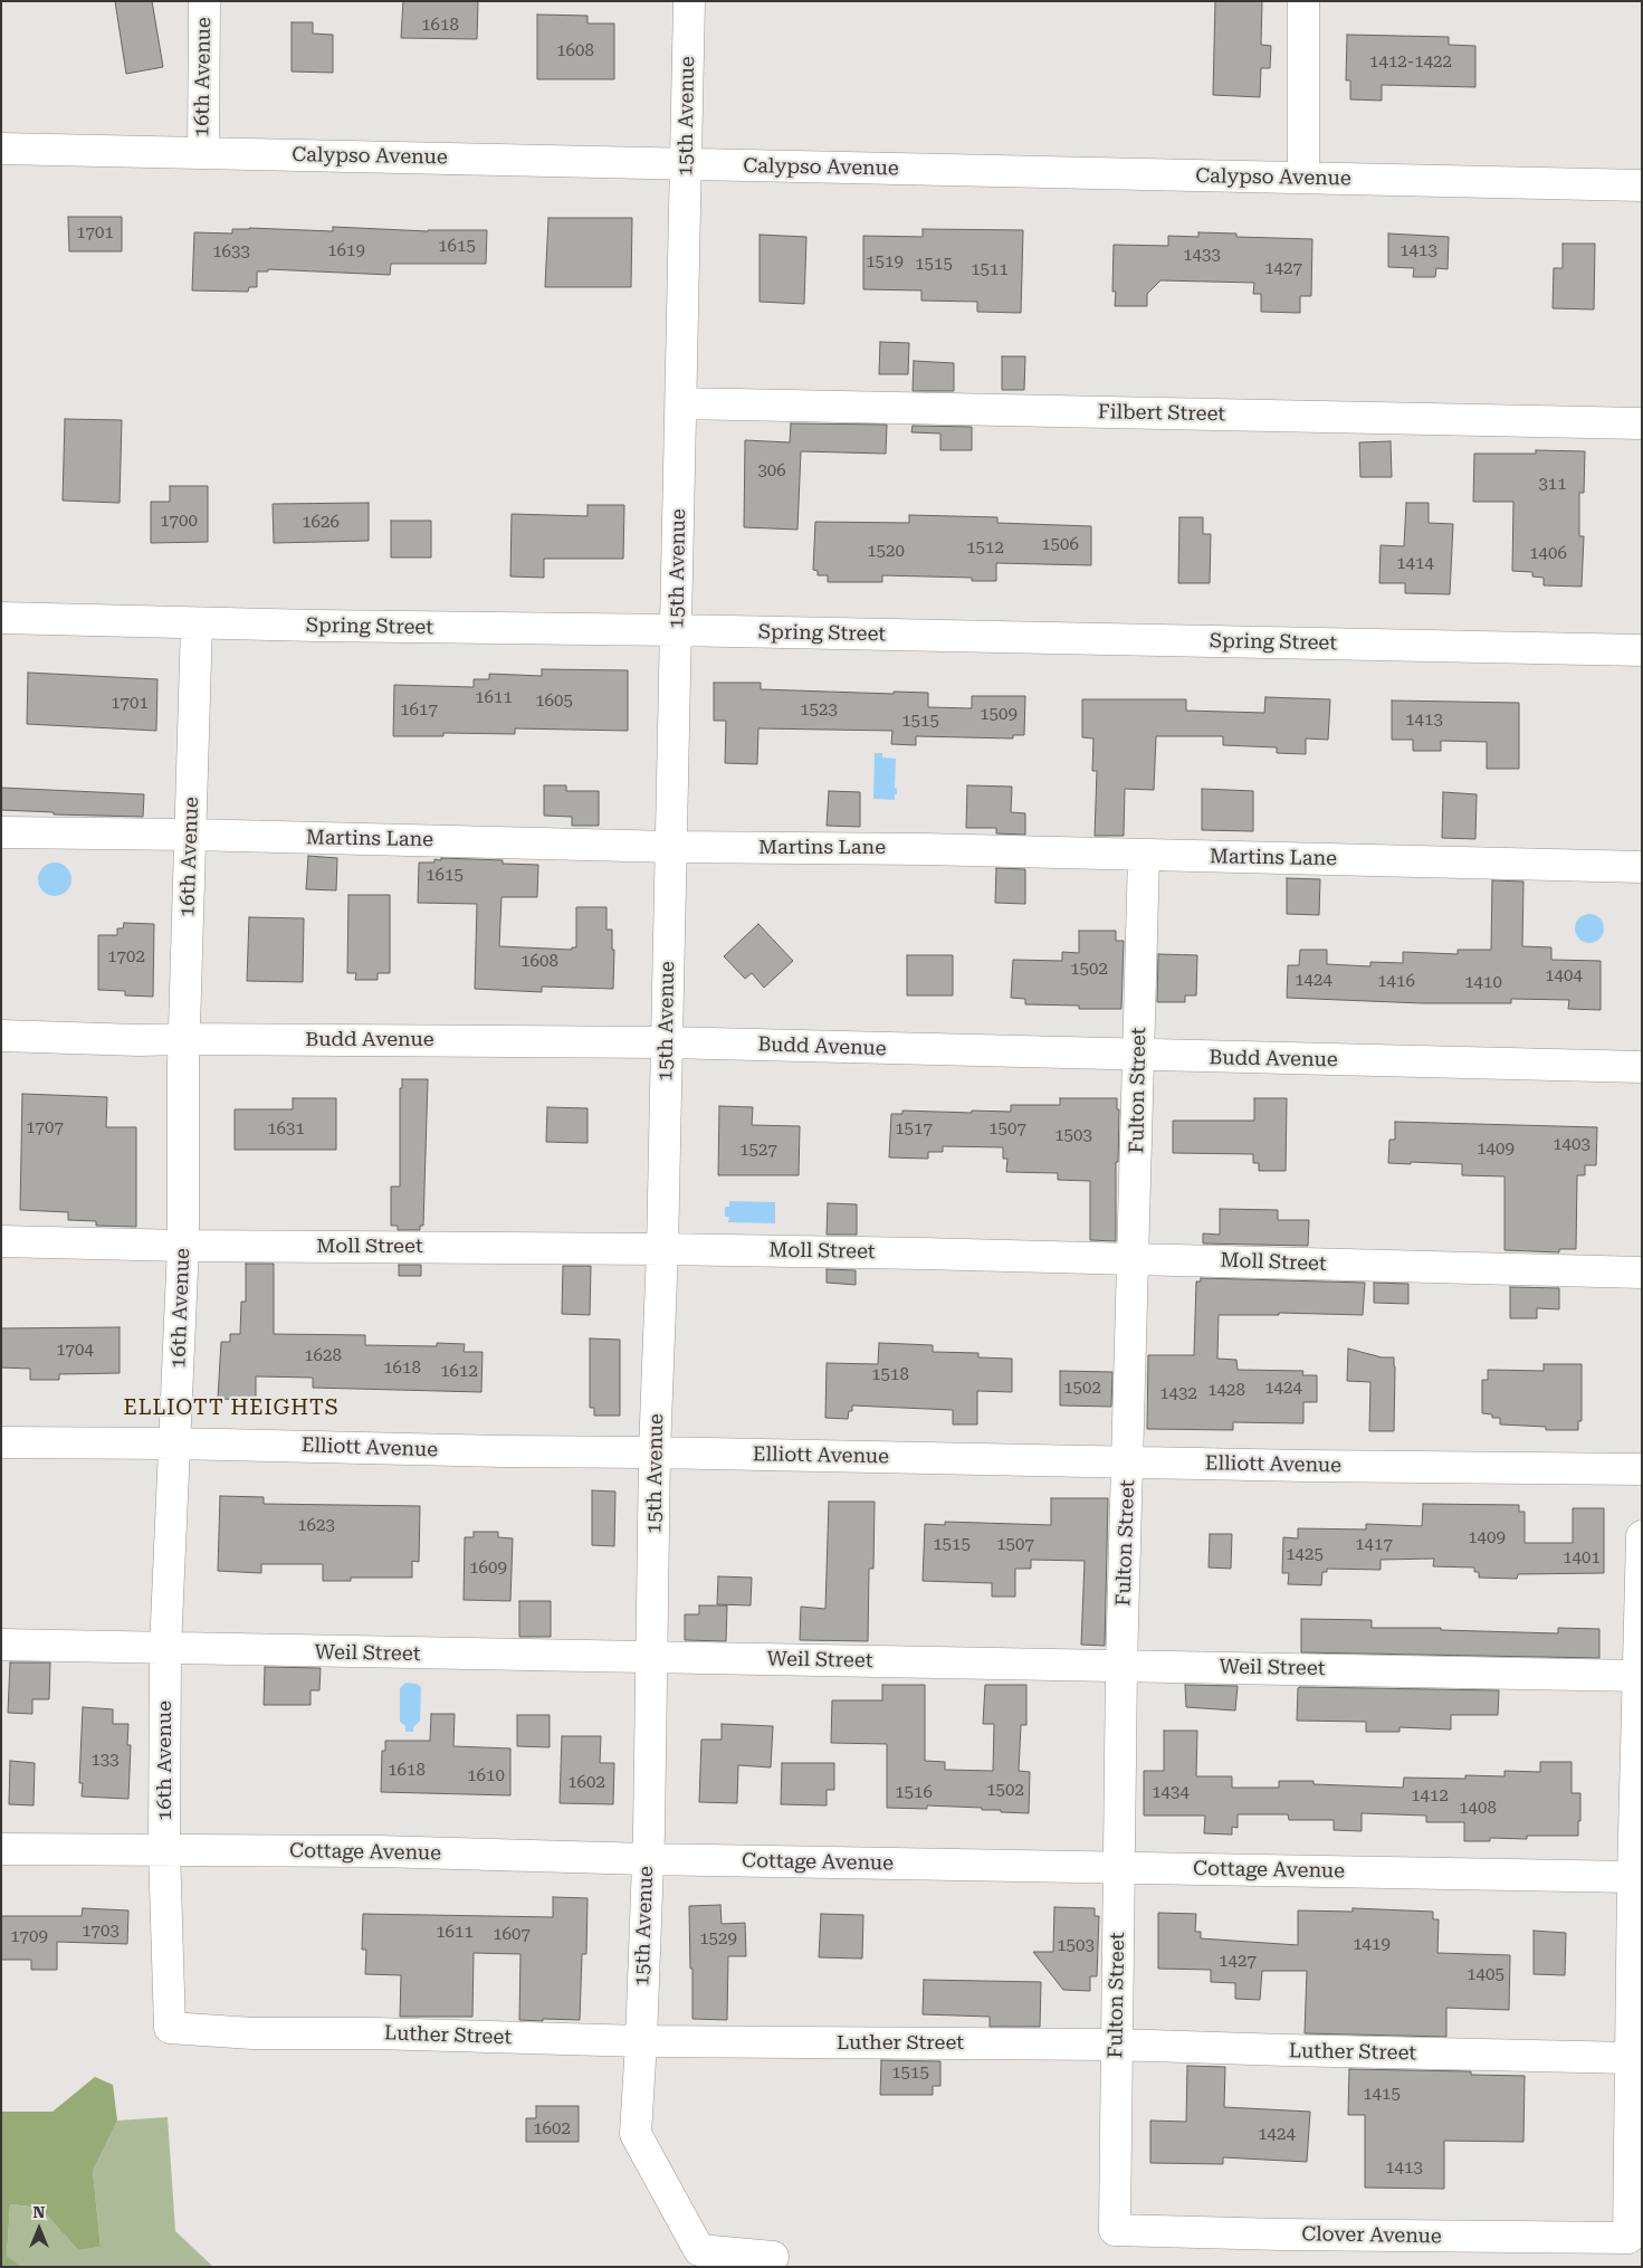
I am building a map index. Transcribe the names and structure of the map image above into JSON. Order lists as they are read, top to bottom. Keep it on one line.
{"streets":{"street":["16th Avenue","15th Avenue","Calypso Avenue","Filbert Street","Spring Street","Martins Lane","Budd Avenue","Fulton Street","Moll Street","Elliott Avenue","Weil Street","Cottage Avenue","Luther Street","Clover Avenue"]},"crossings":[["16th Avenue","Calypso Avenue"],["16th Avenue","Spring Street"],["16th Avenue","Martins Lane"],["16th Avenue","Budd Avenue"],["16th Avenue","Moll Street"],["16th Avenue","Elliott Avenue"],["16th Avenue","Weil Street"],["16th Avenue","Cottage Avenue"],["16th Avenue","Luther Street"],["15th Avenue","Calypso Avenue"],["15th Avenue","Filbert Street"],["15th Avenue","Spring Street"],["15th Avenue","Martins Lane"],["15th Avenue","Budd Avenue"],["15th Avenue","Moll Street"],["15th Avenue","Elliott Avenue"],["15th Avenue","Weil Street"],["15th Avenue","Cottage Avenue"],["15th Avenue","Luther Street"],["Martins Lane","Fulton Street"],["Budd Avenue","Fulton Street"],["Fulton Street","Moll Street"],["Fulton Street","Elliott Avenue"],["Fulton Street","Weil Street"],["Fulton Street","Cottage Avenue"],["Fulton Street","Luther Street"],["Fulton Street","Clover Avenue"]],"districts":["ELLIOTT HEIGHTS"],"house_numbers":["1618","1608","1412-1422","1701","1615","1619","1413","1633","1433","1519","1515","1427","1511","306","311","1700","1626","1506","1512","1520","1406","1414","1611","1605","1701","1617","1523","1509","1413","1515","1615","1702","1608","1502","1404","1424","1416","1410","1707","1631","1517","1507","1503","1403","1409","1527","1704","1628","1618","1612","1518","1502","1424","1428","1432","1623","1409","1515","1507","1417","1425","1401","1609","133","1618","1610","1602","1502","1516","1434","1412","1408","1703","1611","1607","1709","1529","1419","1503","1427","1405","1515","1415","1602","1424","1413"],"north":"top"}
